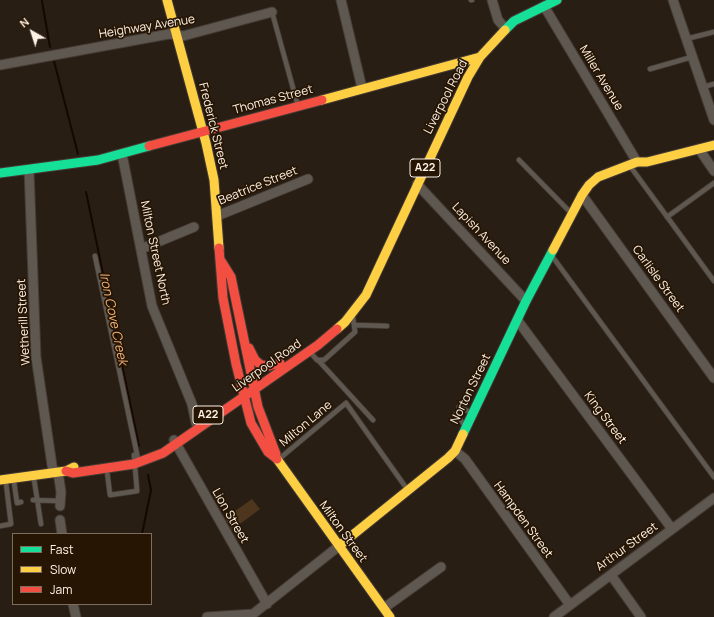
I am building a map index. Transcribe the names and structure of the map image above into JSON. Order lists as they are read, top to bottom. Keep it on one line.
{"streets":{"main road":["Liverpool Road","Thomas Street","Frederick Street","A22","Norton Street","Milton Street"],"street":["Heighway Avenue","Miller Avenue","Beatrice Street","Lapish Avenue","Milton Street North","Carlisle Street","Wetherill Street","King Street","Lion Street","Hampden Street","Arthur Street"],"lane":["Milton Lane"]},"crossings":[["Heighway Avenue","Frederick Street"],["Miller Avenue","Liverpool Road"],["Miller Avenue","Norton Street"],["Liverpool Road","Thomas Street"],["Liverpool Road","Frederick Street"],["Liverpool Road","Lapish Avenue"],["Liverpool Road","Milton Street North"],["Liverpool Road","Wetherill Street"],["Liverpool Road","Lion Street"],["Liverpool Road","Milton Street"],["Thomas Street","Frederick Street"],["Thomas Street","Milton Street North"],["Thomas Street","Wetherill Street"],["Frederick Street","Beatrice Street"],["Frederick Street","Milton Street"],["Lapish Avenue","Norton Street"],["Carlisle Street","Norton Street"],["Norton Street","King Street"],["Norton Street","Milton Lane"],["Norton Street","Lion Street"],["Norton Street","Hampden Street"],["Norton Street","Milton Street"],["King Street","Arthur Street"],["Milton Lane","Milton Street"],["Hampden Street","Arthur Street"]],"water":["Iron Cove Creek"],"legend":["Fast","Slow","Jam"],"north":"top left"}
